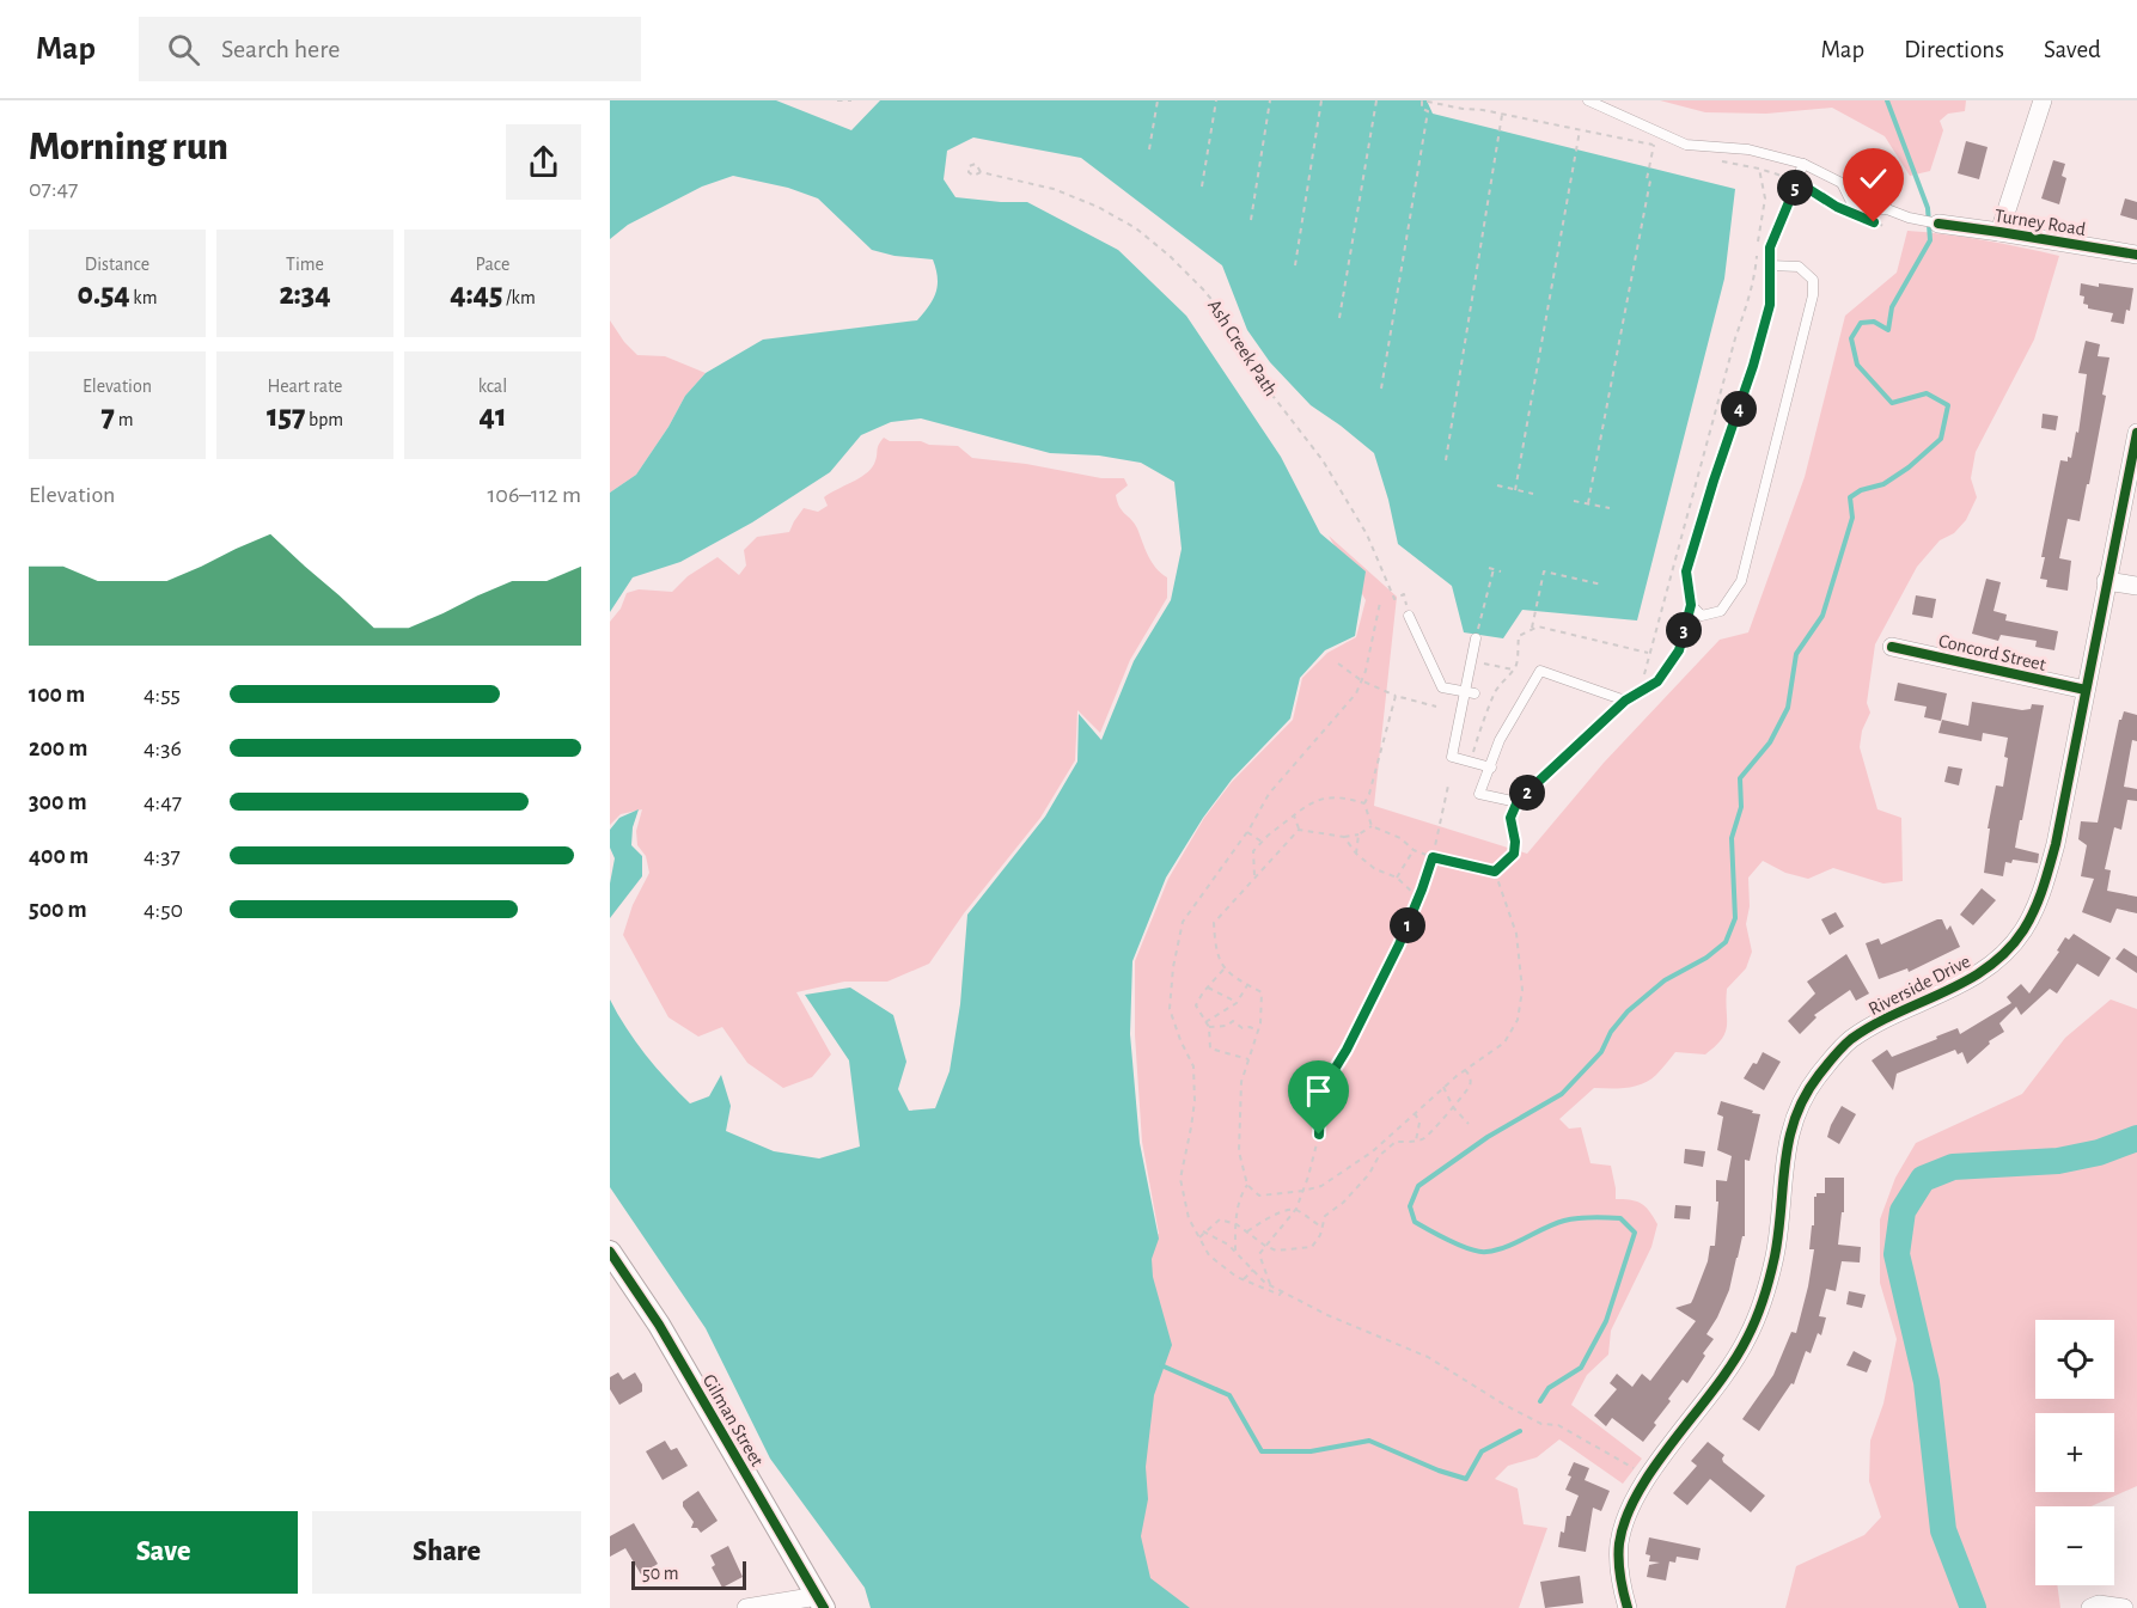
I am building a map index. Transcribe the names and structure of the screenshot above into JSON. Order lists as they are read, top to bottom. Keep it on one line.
{"streets":{"street":["Turney Road","Concord Street","Riverside Drive","Gilman Street"],"path":["Ash Creek Path"]},"crossings":[["Concord Street","Riverside Drive"]],"scale_bar":"50 m","page":{"header":"Map","search":"Search here","nav":["Map","Directions","Saved"],"heading":["Morning run","07:47"],"pins":["5","4","3","2","1"],"stats":[["Distance","0.54 km"],["Time","2:34"],["Pace","4:45 /km"],["Elevation","7 m"],["Heart rate","157 bpm"],["kcal","41"]],"chart":["Elevation","106–112 m"],"list":[{"name":"100 m","note":"4:55"},{"name":"200 m","note":"4:36"},{"name":"300 m","note":"4:47"},{"name":"400 m","note":"4:37"},{"name":"500 m","note":"4:50"}],"map_buttons":["+","−"],"buttons":["Save","Share"],"scale":"50 m"}}
